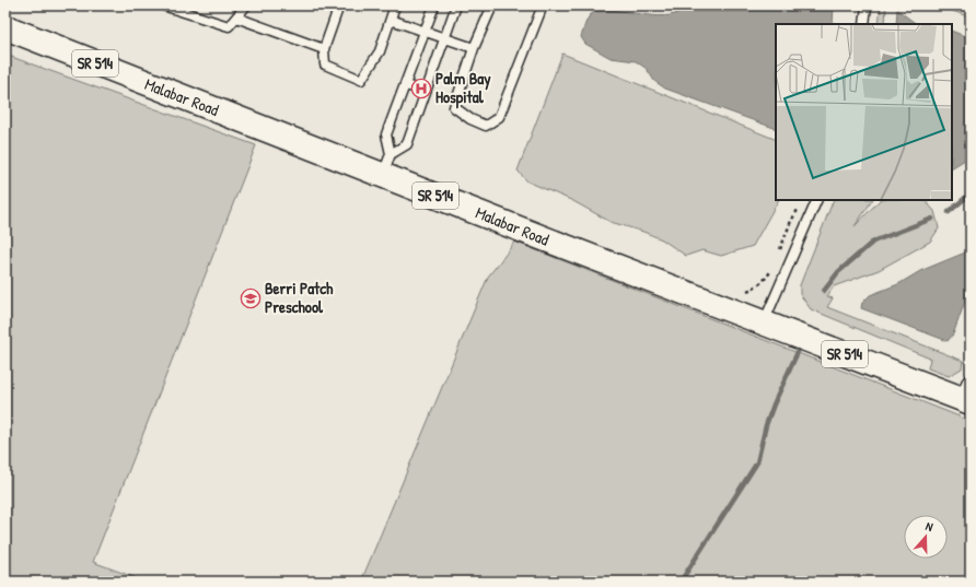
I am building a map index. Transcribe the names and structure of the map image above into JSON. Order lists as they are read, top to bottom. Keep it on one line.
{"streets":{"main road":["SR 514","Malabar Road"]},"places":{"hospital":["Palm Bay Hospital"],"school or university":["Berri Patch Preschool"]},"north":"top"}
